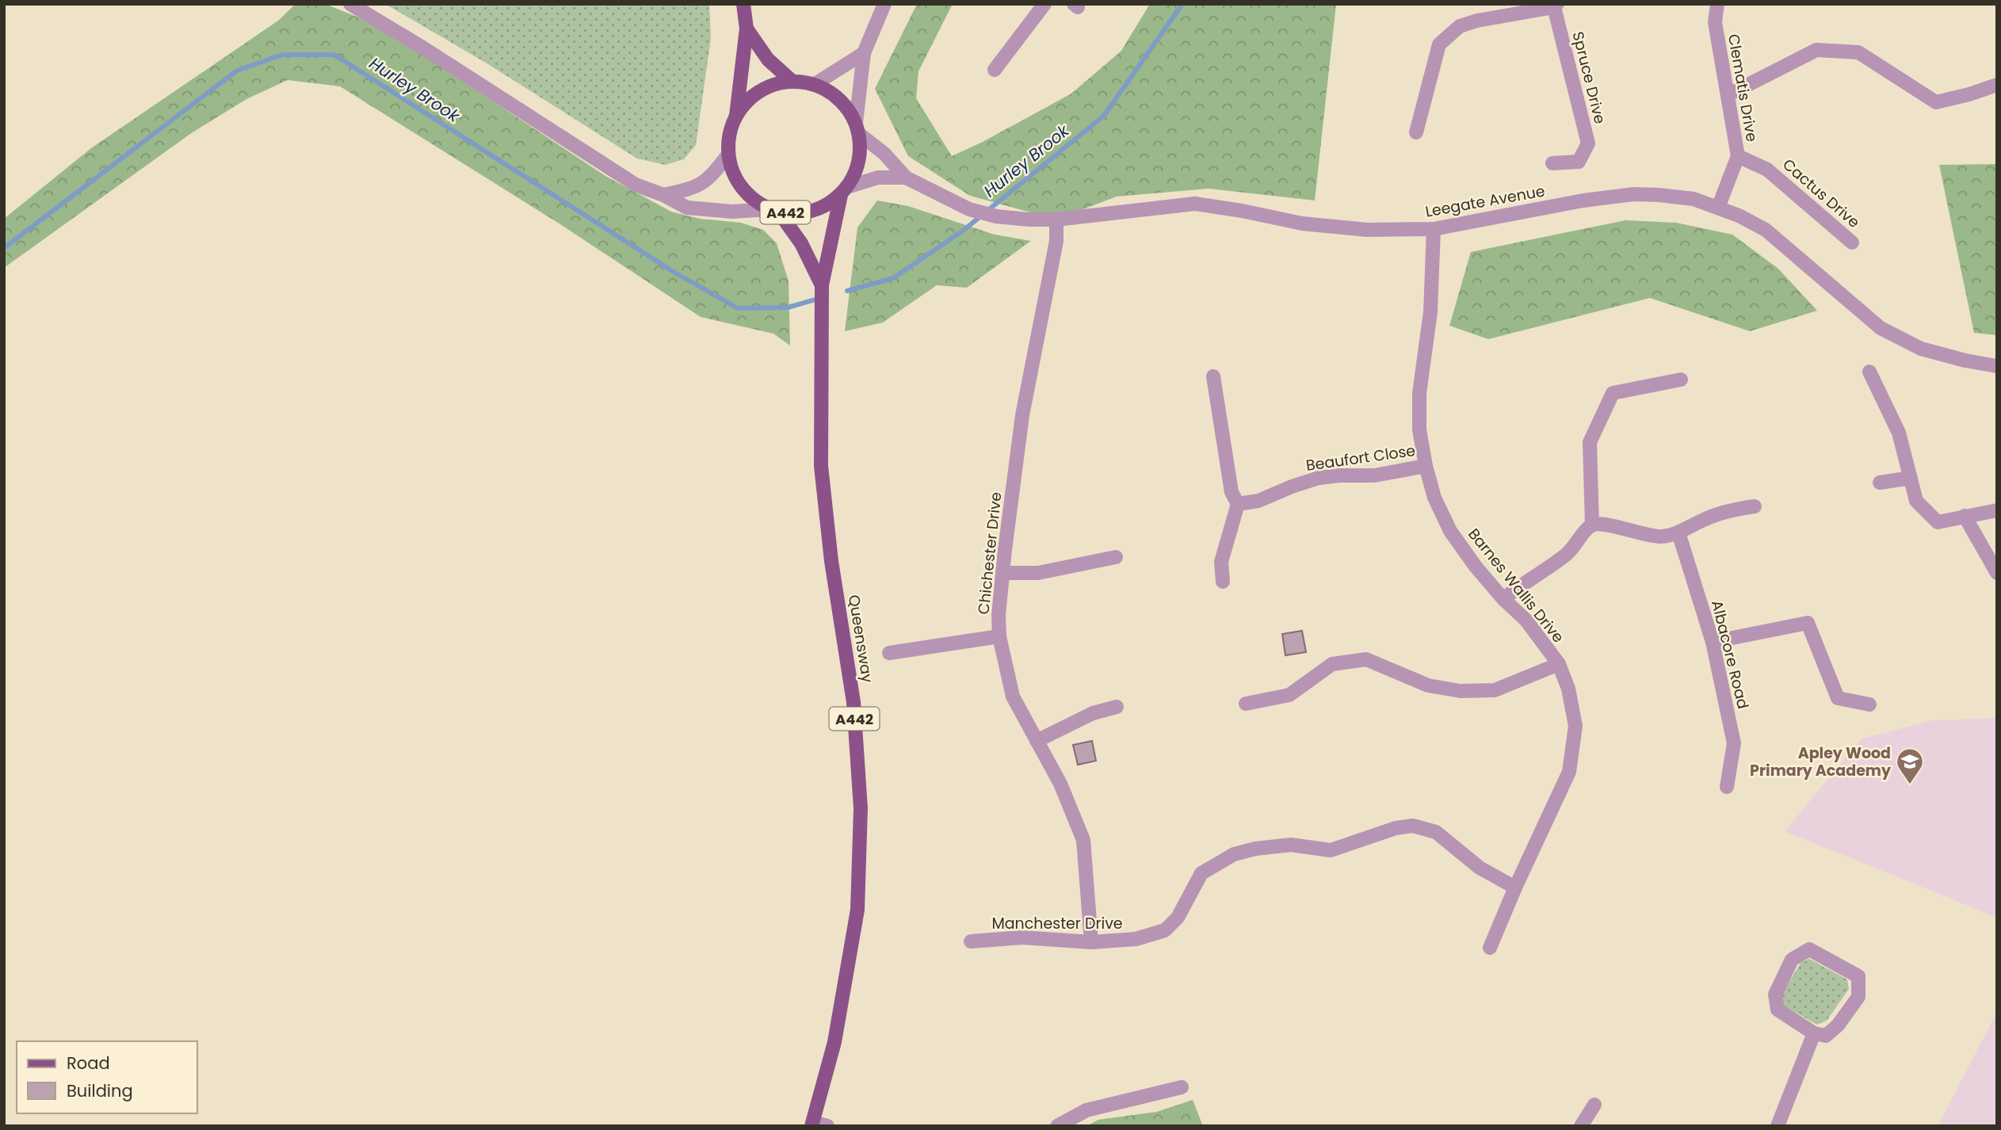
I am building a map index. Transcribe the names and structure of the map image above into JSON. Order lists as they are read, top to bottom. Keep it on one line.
{"streets":{"main road":["A442","Queensway"],"street":["Spruce Drive","Clematis Drive","Cactus Drive","Leegate Avenue","Beaufort Close","Chichester Drive","Barnes Wallis Drive","Albacore Road","Manchester Drive"]},"crossings":[["Clematis Drive","Cactus Drive"],["Clematis Drive","Leegate Avenue"],["Leegate Avenue","A442"],["Leegate Avenue","Chichester Drive"],["Leegate Avenue","Barnes Wallis Drive"],["A442","Queensway"],["Beaufort Close","Barnes Wallis Drive"],["Chichester Drive","Manchester Drive"],["Barnes Wallis Drive","Manchester Drive"]],"water":["Hurley Brook"],"places":{"school or university":["Apley Wood Primary Academy"]},"legend":["Road","Building"]}
